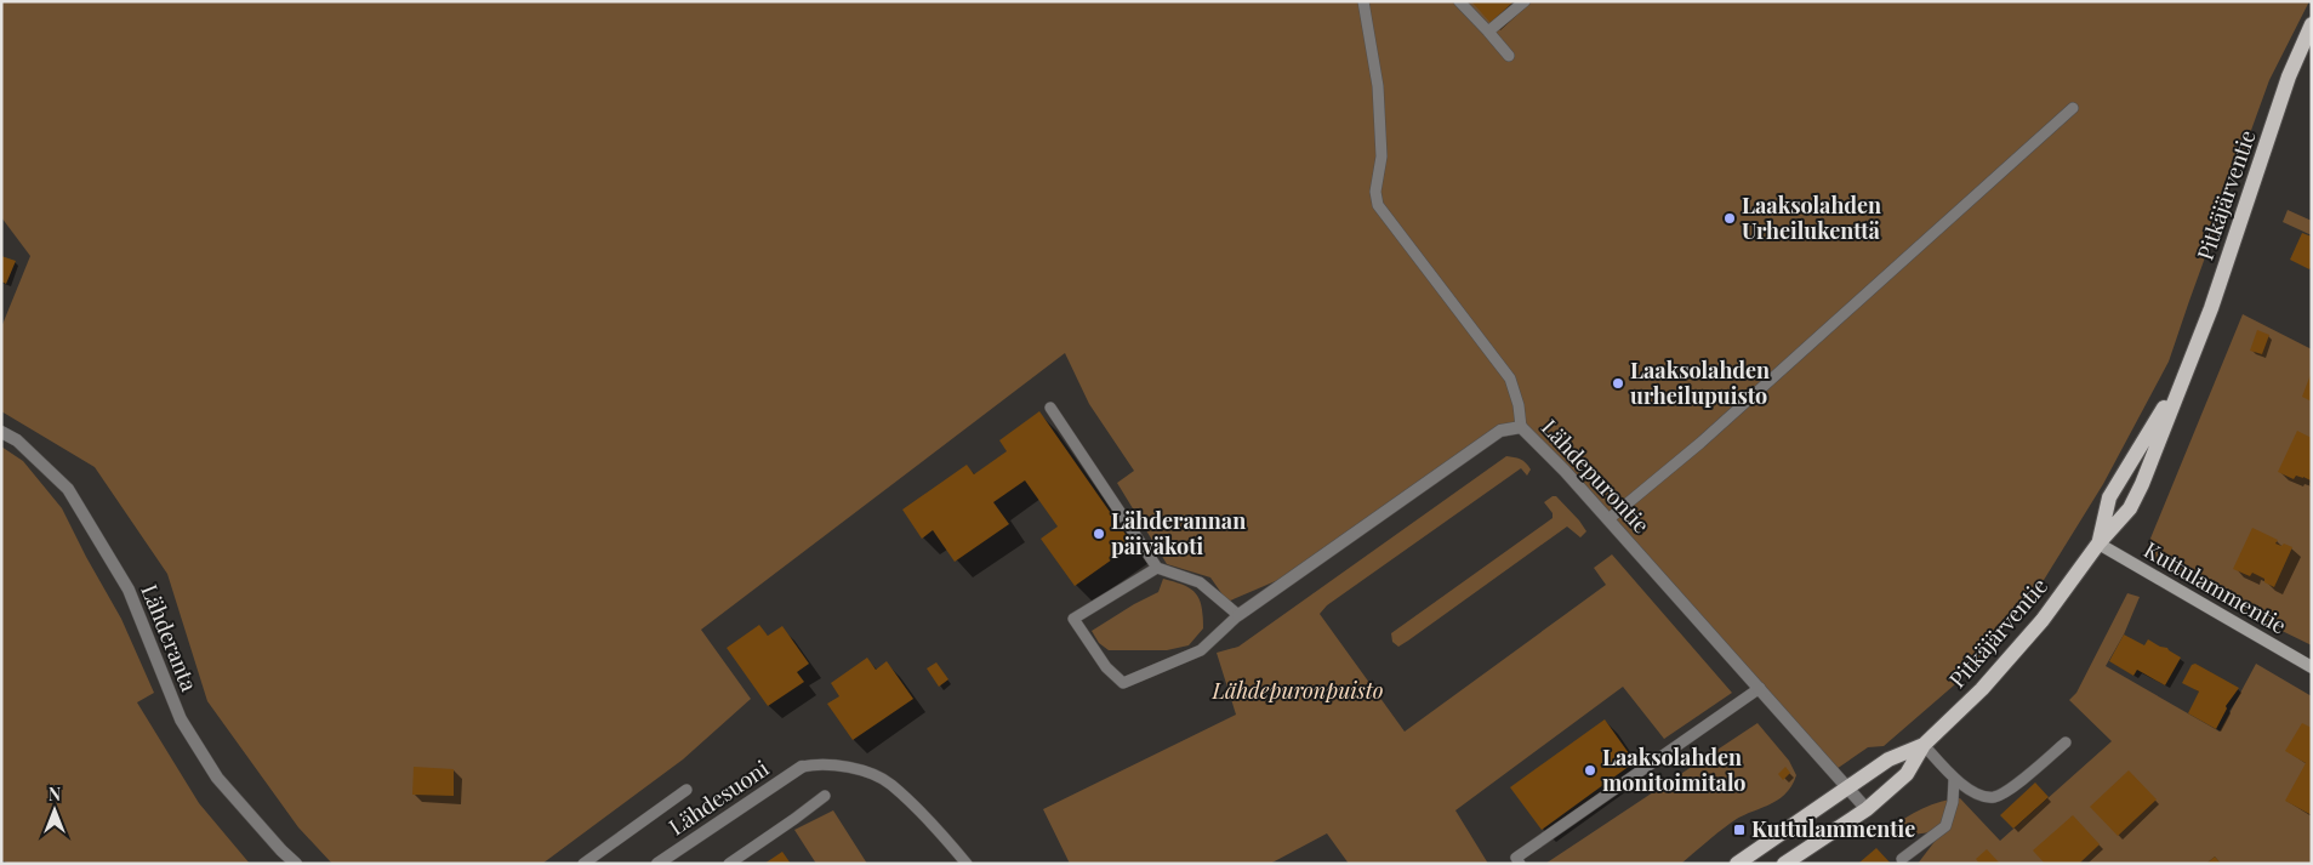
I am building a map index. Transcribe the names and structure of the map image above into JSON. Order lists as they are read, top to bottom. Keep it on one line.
{"streets":{"main road":["Pitkäjärventie"],"street":["Lähdepurontie","Kuttulammentie","Lähderanta","Lähdesuoni"]},"crossings":[["Pitkäjärventie","Lähdepurontie"],["Pitkäjärventie","Kuttulammentie"]],"parks":["Lähdepuronpuisto"],"places":{"other":["Laaksolahden Urheilukenttä","Laaksolahden urheilupuisto","Lähderannan päiväkoti","Laaksolahden monitoimitalo"],"transit":["Kuttulammentie"]},"north":"top"}
